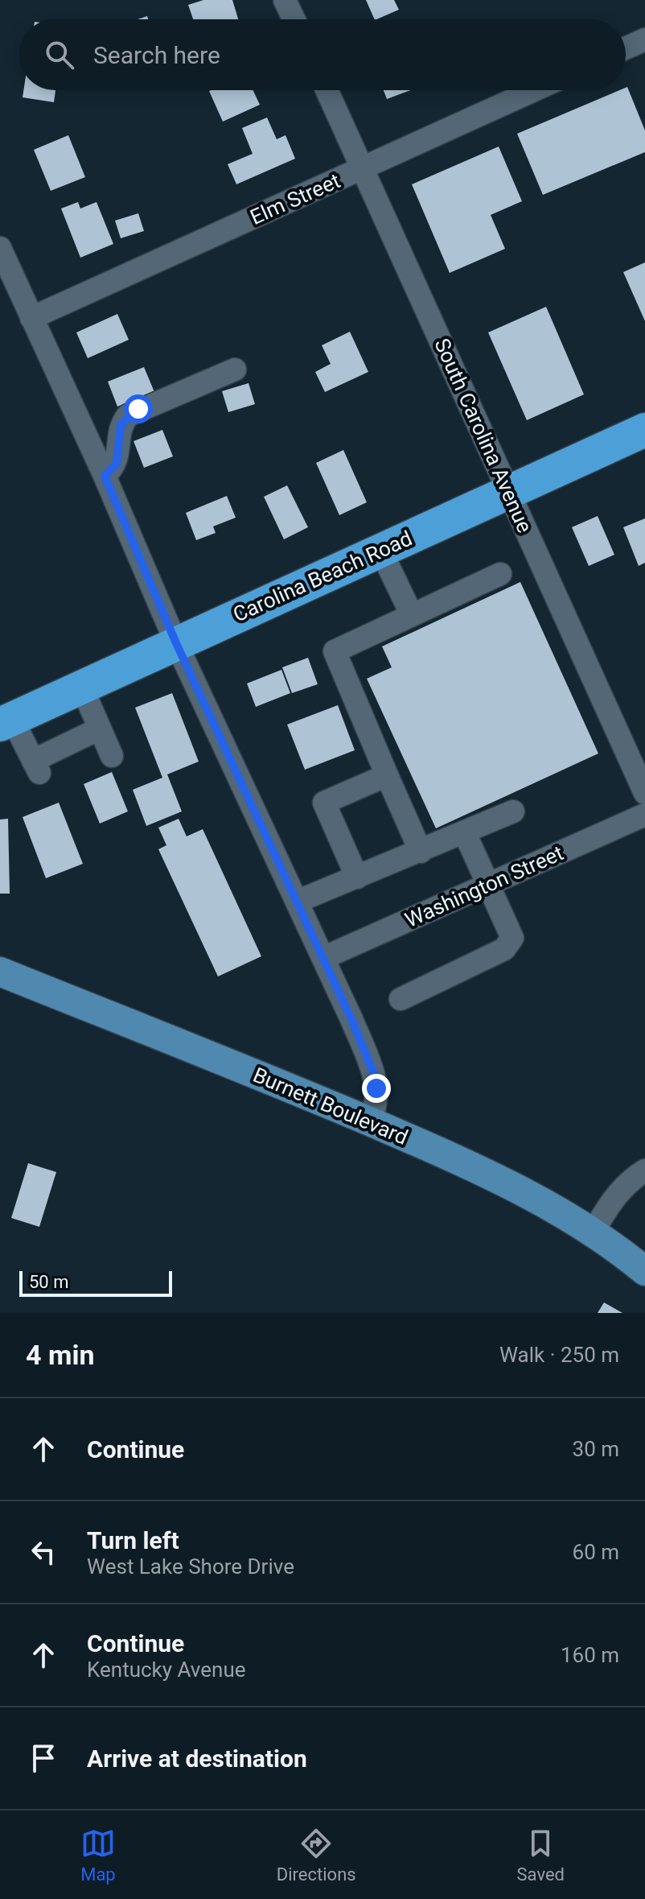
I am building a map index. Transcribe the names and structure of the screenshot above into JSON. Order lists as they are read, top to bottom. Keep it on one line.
{"streets":{"highway":["Carolina Beach Road"],"main road":["Burnett Boulevard"],"street":["Elm Street","South Carolina Avenue","Washington Street"]},"crossings":[["Elm Street","South Carolina Avenue"],["South Carolina Avenue","Carolina Beach Road"]],"scale_bar":"50 m","page":{"search":"Search here","scale":"50 m","heading":["4 min","Walk · 250 m"],"list":[["Continue","30 m"],["Turn left","West Lake Shore Drive","60 m"],["Continue","Kentucky Avenue","160 m"],"Arrive at destination"],"nav":["Map","Directions","Saved"]}}
